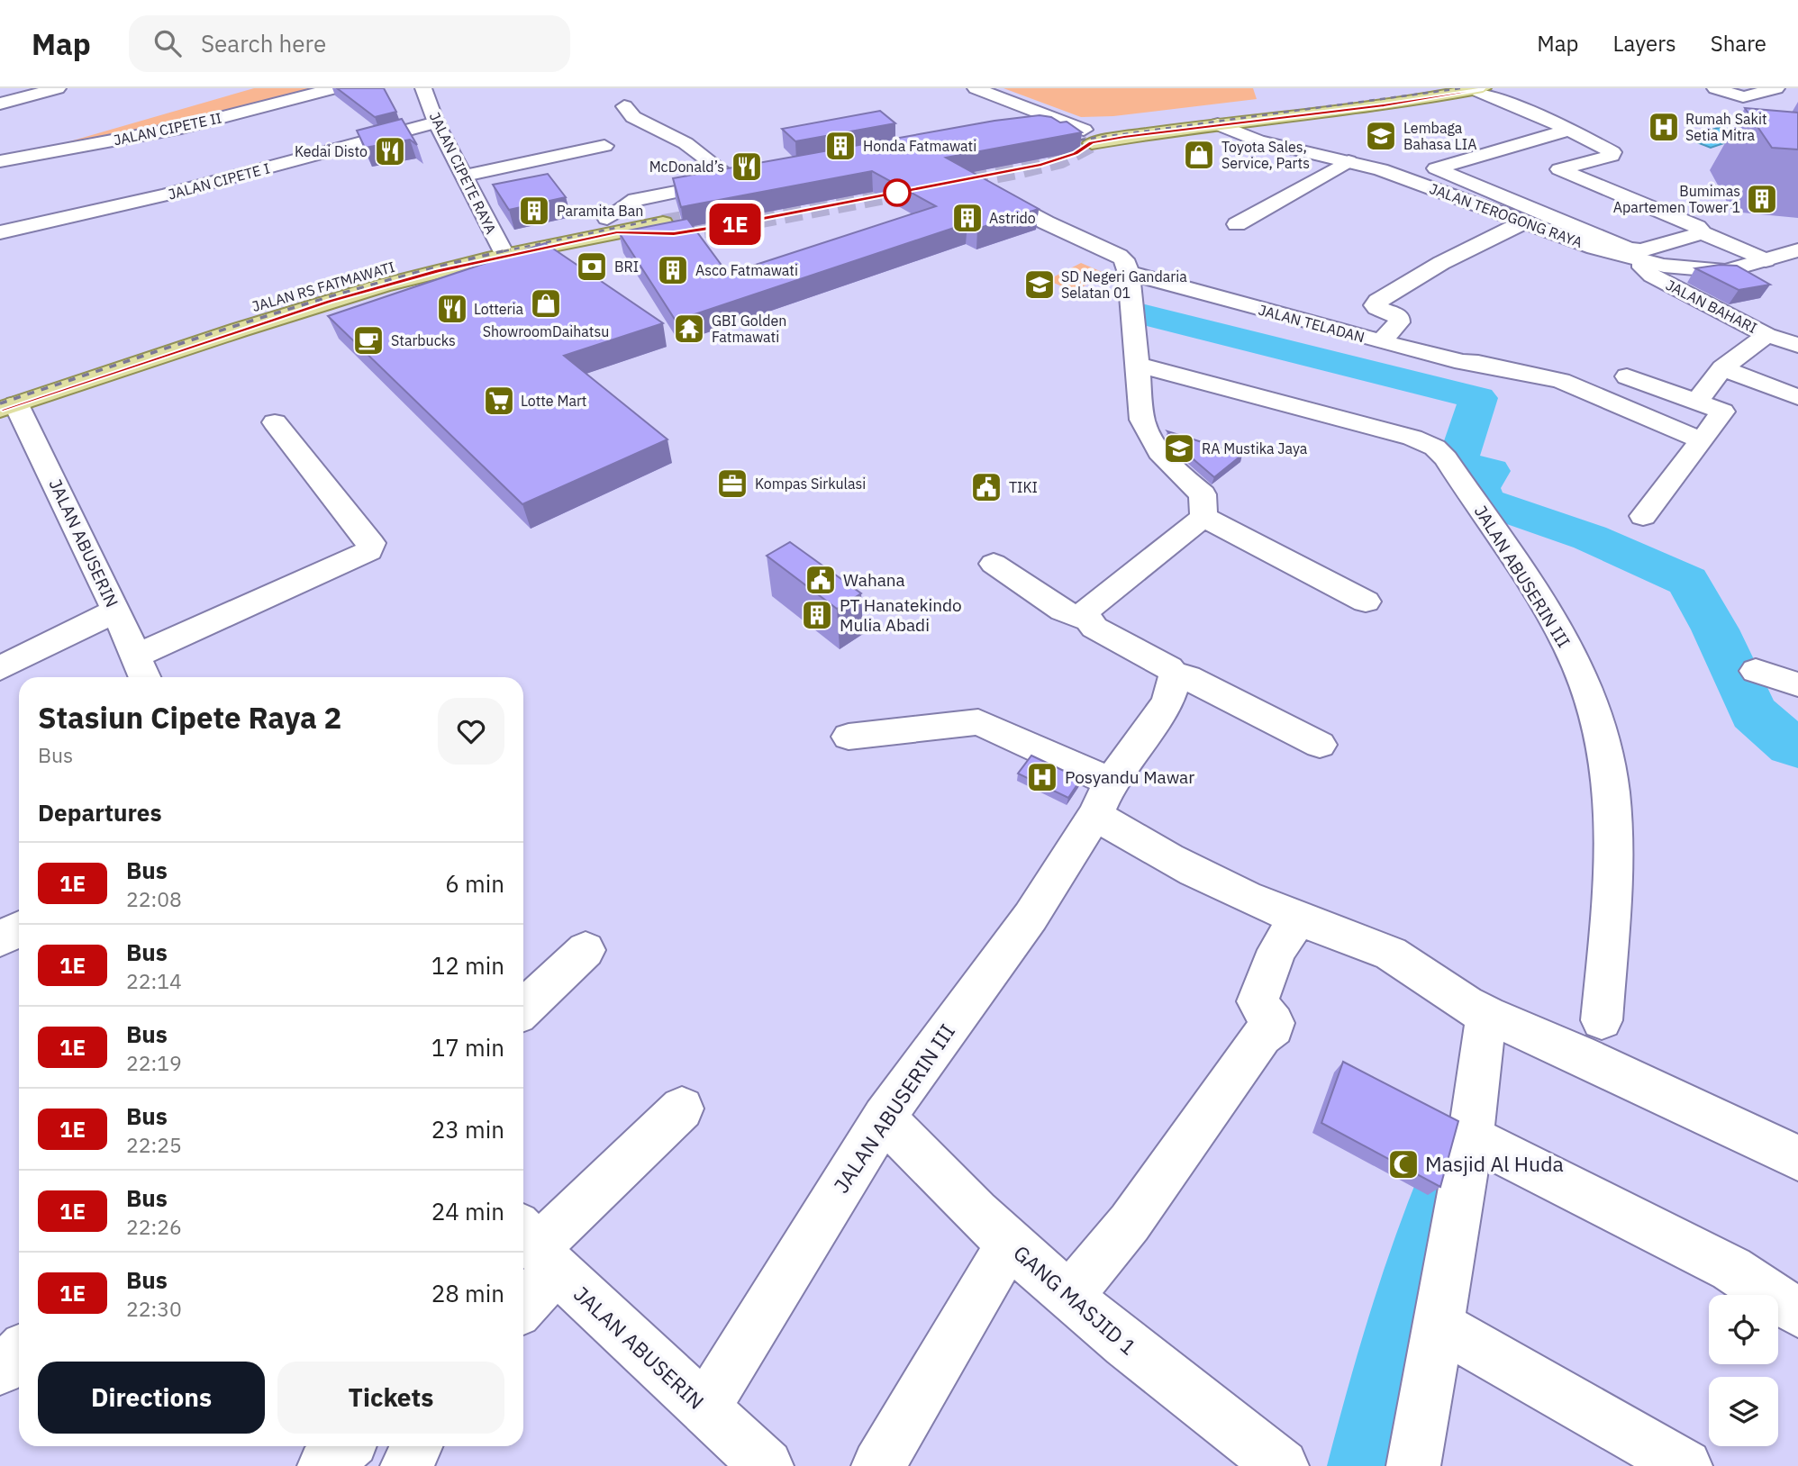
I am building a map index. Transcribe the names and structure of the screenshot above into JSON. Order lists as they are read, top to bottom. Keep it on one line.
{"streets":{"main road":["JALAN RS FATMAWATI"],"street":["JALAN CIPETE II","JALAN CIPETE RAYA","JALAN CIPETE I","JALAN TEROGONG RAYA","JALAN BAHARI","JALAN TELADAN","JALAN ABUSERIN","JALAN ABUSERIN III","GANG MASJID 1"]},"crossings":[["JALAN CIPETE RAYA","JALAN CIPETE I"],["JALAN CIPETE RAYA","JALAN RS FATMAWATI"],["JALAN TEROGONG RAYA","JALAN BAHARI"],["JALAN TEROGONG RAYA","JALAN TELADAN"],["JALAN RS FATMAWATI","JALAN ABUSERIN"],["JALAN ABUSERIN","JALAN ABUSERIN III"],["JALAN ABUSERIN III","GANG MASJID 1"]],"places":{"hospital":["Rumah Sakit Setia Mitra","Posyandu Mawar"],"school or university":["Lembaga Bahasa LIA","SD Negeri Gandaria Selatan 01","RA Mustika Jaya"],"building":["Honda Fatmawati","Bumimas Apartemen Tower 1","Paramita Ban","Astrido","Asco Fatmawati","PT Hanatekindo Mulia Abadi"],"restaurant":["Kedai Disto","McDonald’s","Lotteria"],"shop":["Toyota Sales, Service, Parts","ShowroomDaihatsu"],"bank":["BRI"],"temple":["GBI Golden Fatmawati"],"cafe":["Starbucks"],"supermarket":["Lotte Mart"],"office":["Kompas Sirkulasi"],"public building":["TIKI","Wahana"],"mosque":["Masjid Al Huda"]},"lines":["bus line 1E"],"page":{"header":"Map","search":"Search here","nav":["Map","Layers","Share"],"on_map":"1E","heading":[["Stasiun Cipete Raya 2","Bus"],"Departures"],"list":[{"mark":"1E","name":"Bus","note":"22:08","value":"6 min"},{"mark":"1E","name":"Bus","note":"22:14","value":"12 min"},{"mark":"1E","name":"Bus","note":"22:19","value":"17 min"},{"mark":"1E","name":"Bus","note":"22:25","value":"23 min"},{"mark":"1E","name":"Bus","note":"22:26","value":"24 min"},{"mark":"1E","name":"Bus","note":"22:30","value":"28 min"}],"buttons":["Directions","Tickets"]}}
